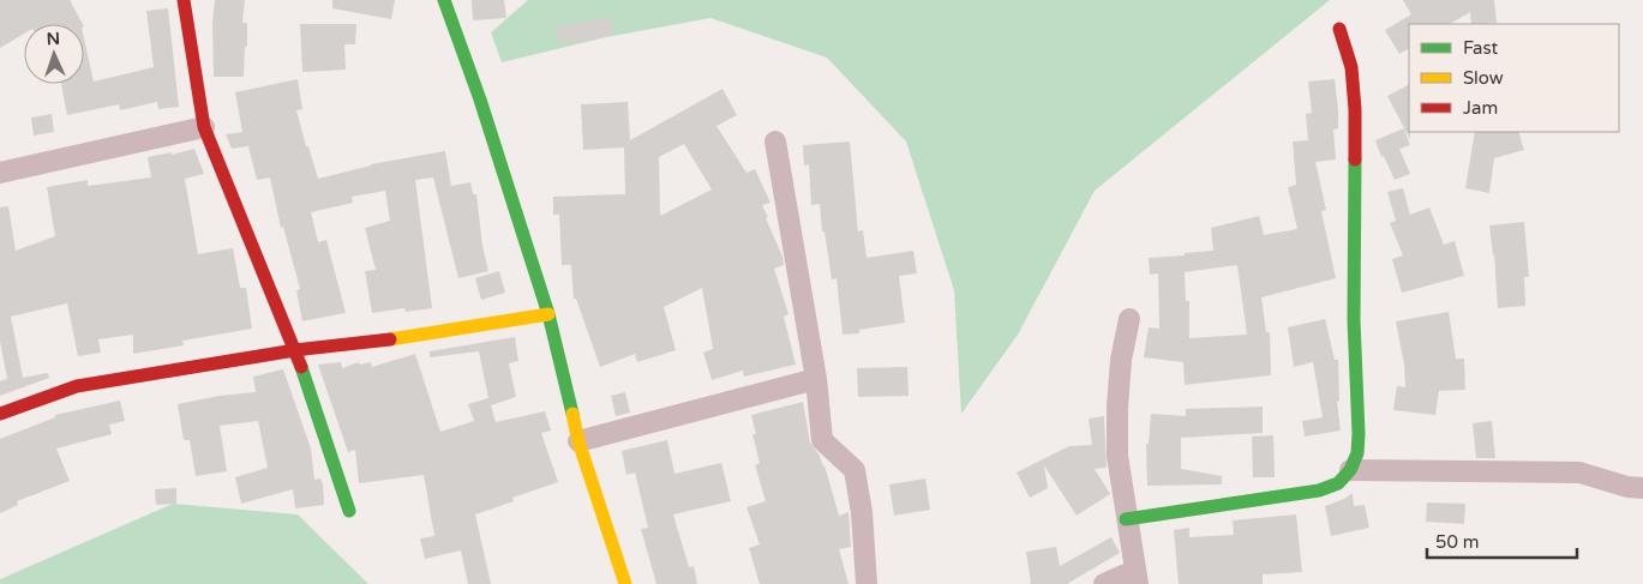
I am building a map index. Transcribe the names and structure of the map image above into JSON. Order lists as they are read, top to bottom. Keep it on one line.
{"legend":["Fast","Slow","Jam"],"scale_bar":"50 m","north":"top"}
